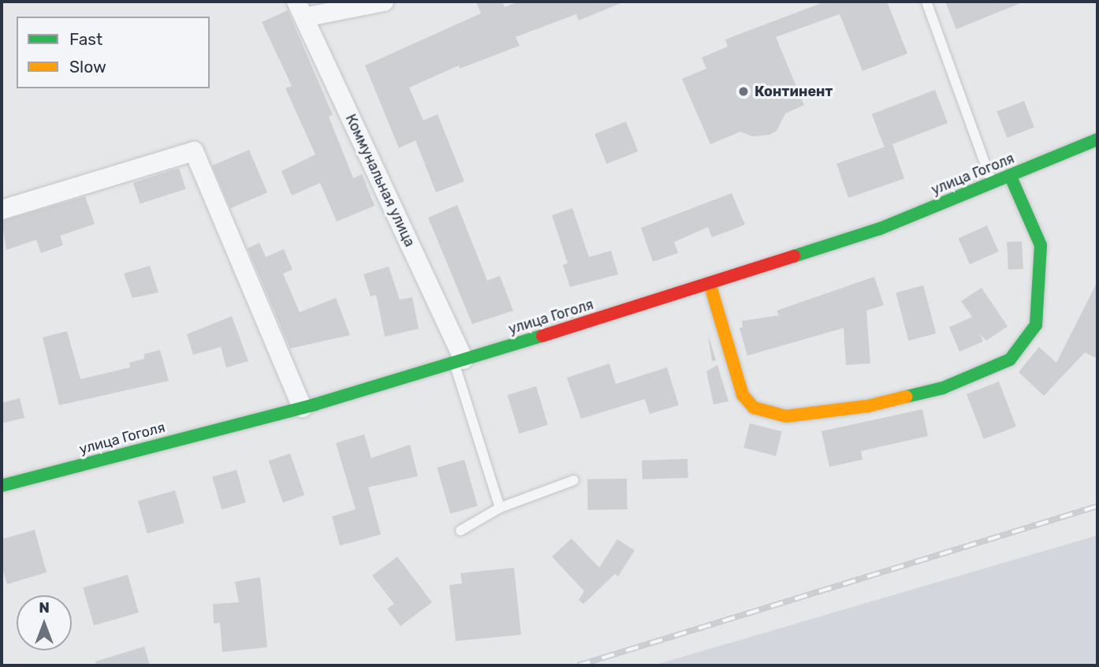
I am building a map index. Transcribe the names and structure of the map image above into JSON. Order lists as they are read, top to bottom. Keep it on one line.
{"streets":{"main road":["улица Гоголя"],"street":["Коммунальная улица"]},"crossings":[["улица Гоголя","Коммунальная улица"]],"places":["Континент"],"legend":["Fast","Slow"],"north":"top"}
